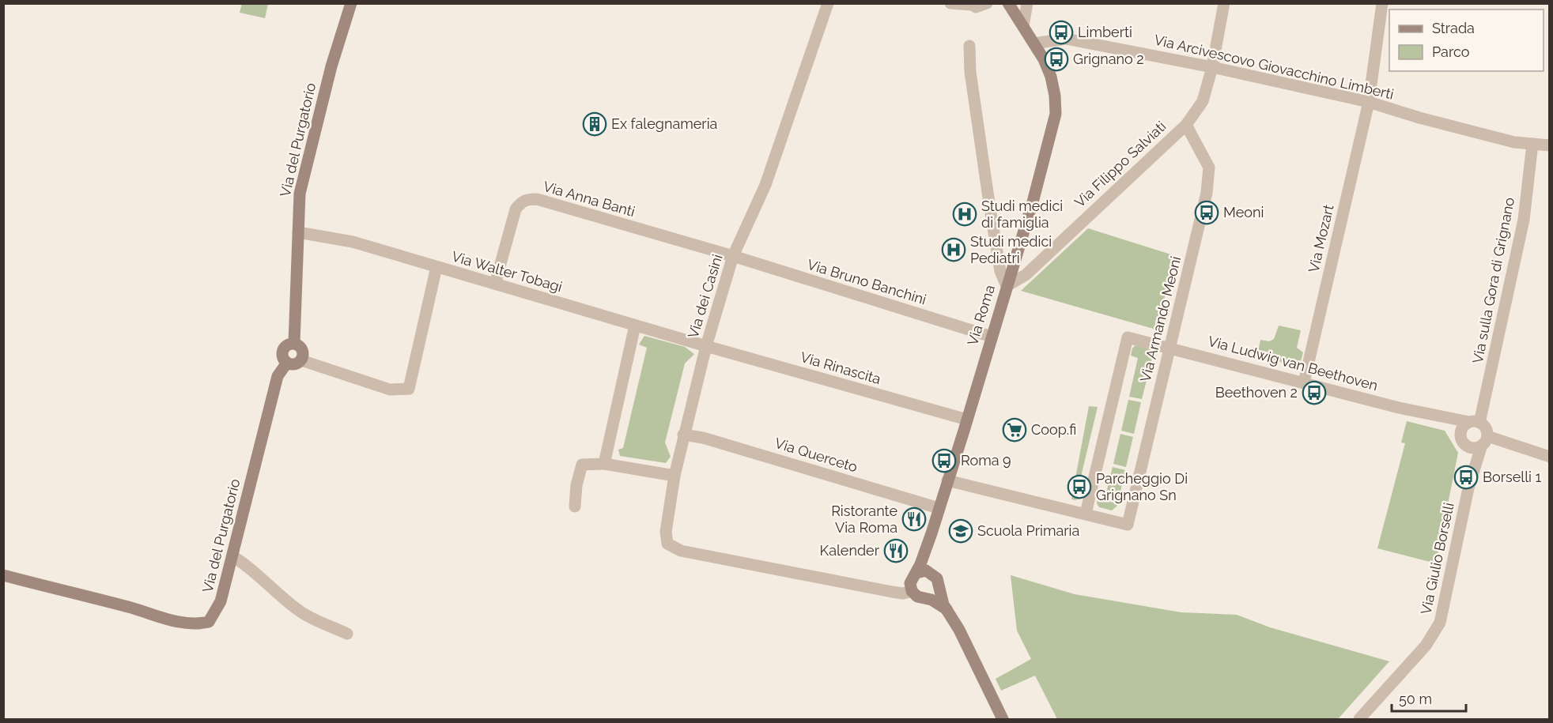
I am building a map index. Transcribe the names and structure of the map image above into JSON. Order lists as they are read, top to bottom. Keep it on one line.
{"streets":{"street":["Via Arcivescovo Giovacchino Limberti","Via del Purgatorio","Via Filippo Salviati","Via Anna Banti","Via Mozart","Via Walter Tobagi","Via sulla Gora di Grignano","Via Bruno Banchini","Via dei Casini","Via Roma","Via Armando Meoni","Via Ludwig van Beethoven","Via Rinascita","Via Querceto","Via Giulio Borselli"]},"crossings":[["Via Arcivescovo Giovacchino Limberti","Via Filippo Salviati"],["Via Arcivescovo Giovacchino Limberti","Via Mozart"],["Via Arcivescovo Giovacchino Limberti","Via sulla Gora di Grignano"],["Via Arcivescovo Giovacchino Limberti","Via Roma"],["Via del Purgatorio","Via Walter Tobagi"],["Via Filippo Salviati","Via Roma"],["Via Filippo Salviati","Via Armando Meoni"],["Via Anna Banti","Via Walter Tobagi"],["Via Anna Banti","Via Bruno Banchini"],["Via Anna Banti","Via dei Casini"],["Via Mozart","Via Ludwig van Beethoven"],["Via Walter Tobagi","Via dei Casini"],["Via Walter Tobagi","Via Rinascita"],["Via sulla Gora di Grignano","Via Ludwig van Beethoven"],["Via Bruno Banchini","Via dei Casini"],["Via Bruno Banchini","Via Roma"],["Via dei Casini","Via Roma"],["Via dei Casini","Via Rinascita"],["Via dei Casini","Via Querceto"],["Via Roma","Via Rinascita"],["Via Roma","Via Querceto"],["Via Armando Meoni","Via Ludwig van Beethoven"]],"places":{"bus stop":["Limberti","Grignano 2","Meoni","Beethoven 2","Roma 9","Borselli 1","Parcheggio Di Grignano Sn"],"building":["Ex falegnameria"],"hospital":["Studi medici di famiglia","Studi medici Pediatri"],"supermarket":["Coop.fi"],"restaurant":["Ristorante Via Roma","Kalender"],"school or university":["Scuola Primaria"]},"legend":["Strada","Parco"],"scale_bar":"50 m"}
